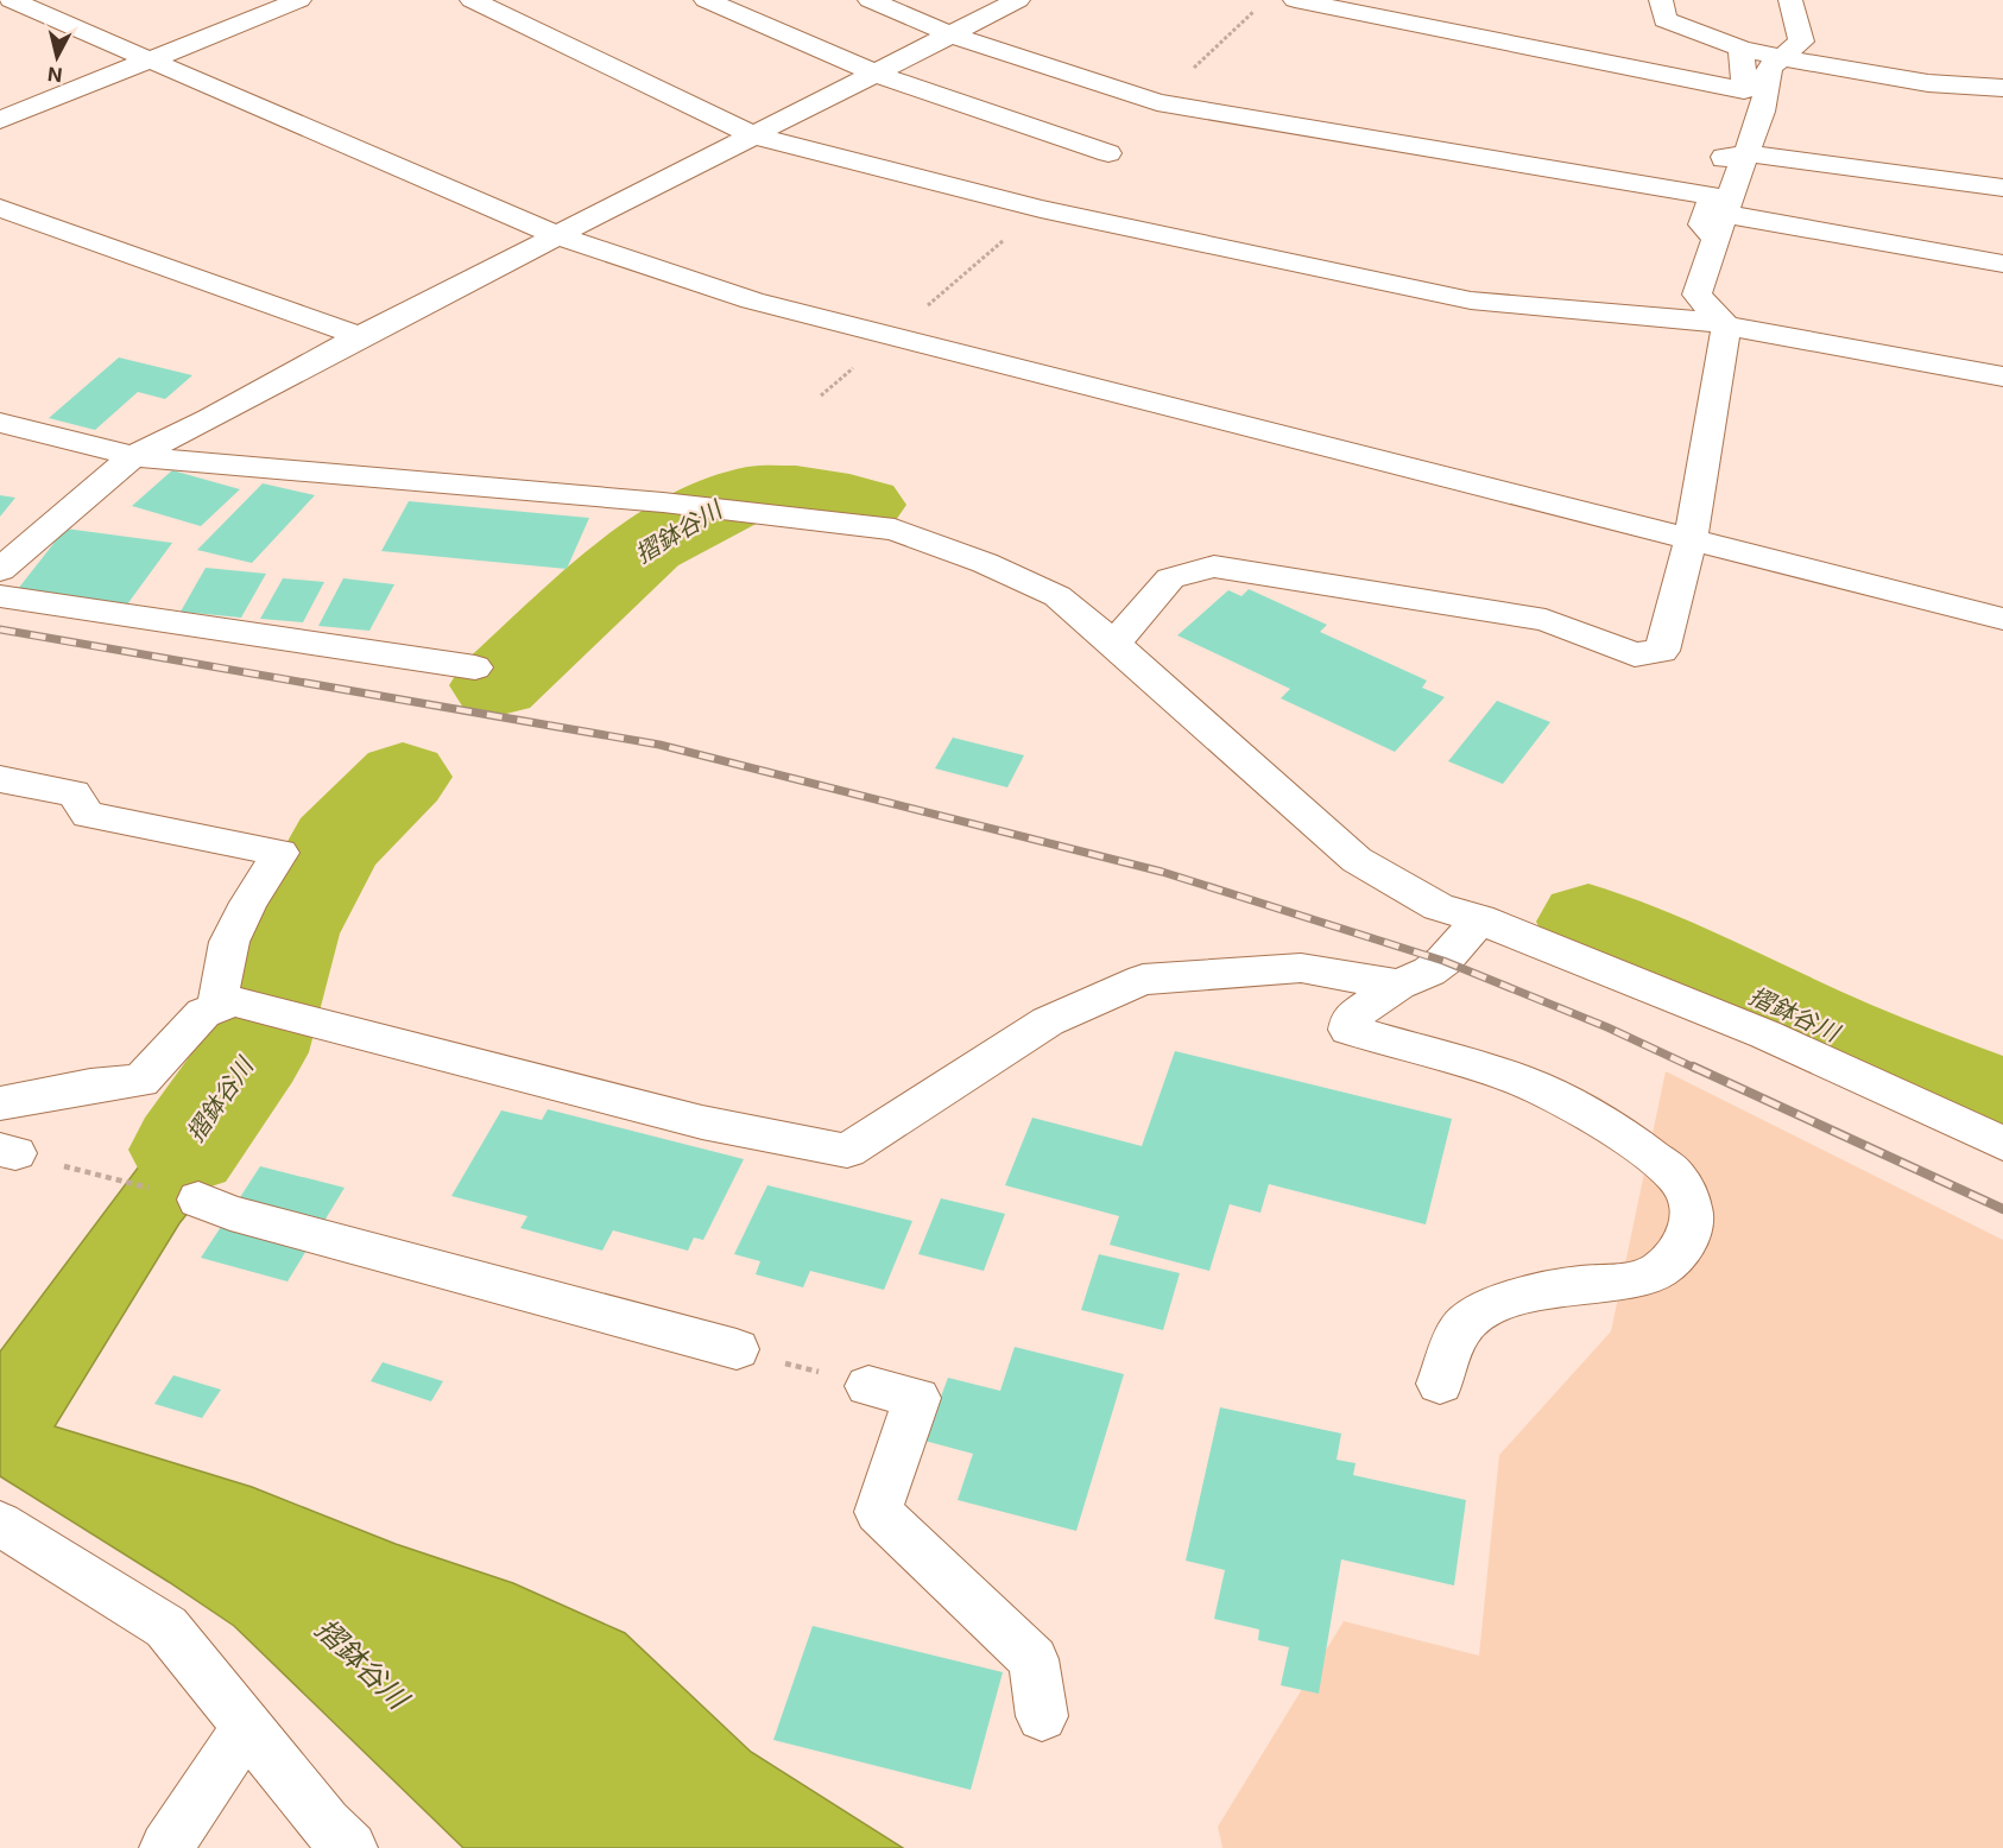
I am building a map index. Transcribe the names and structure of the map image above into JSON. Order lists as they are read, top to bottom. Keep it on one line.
{"water":["摺鉢谷川"],"north":"bottom"}
